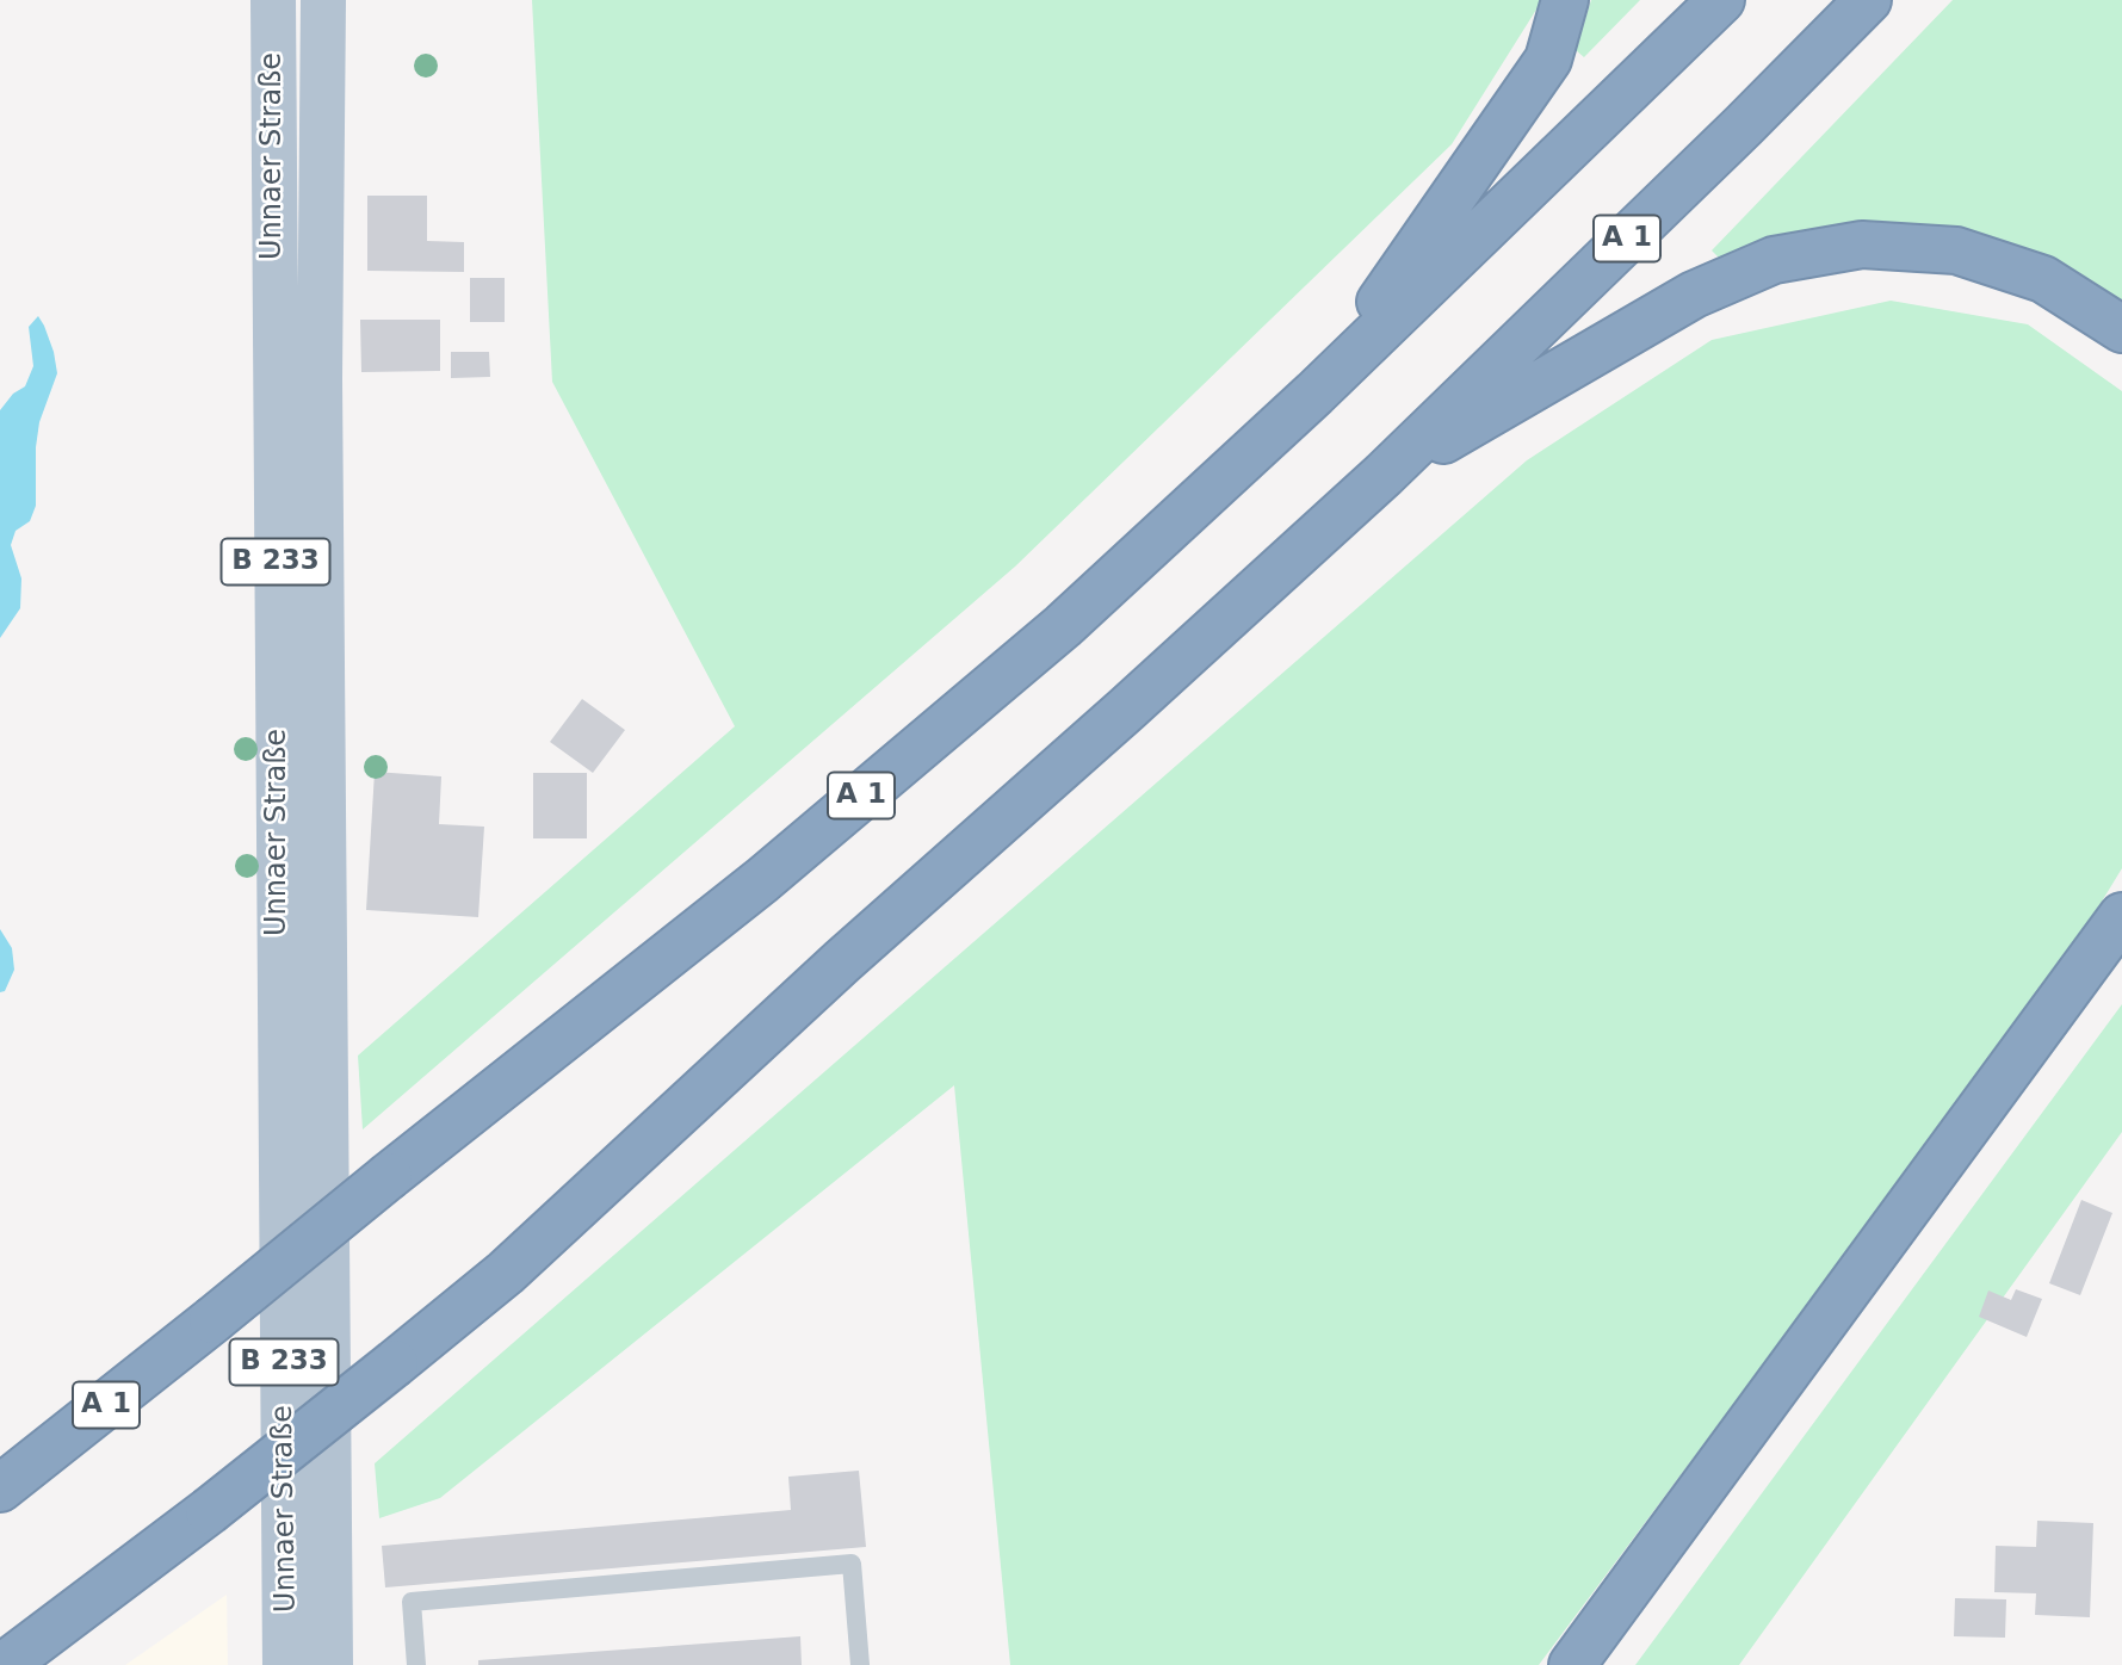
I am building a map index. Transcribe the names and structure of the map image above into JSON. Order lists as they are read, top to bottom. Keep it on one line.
{"streets":{"highway":["A 1"],"main road":["Unnaer Straße","B 233"]}}
